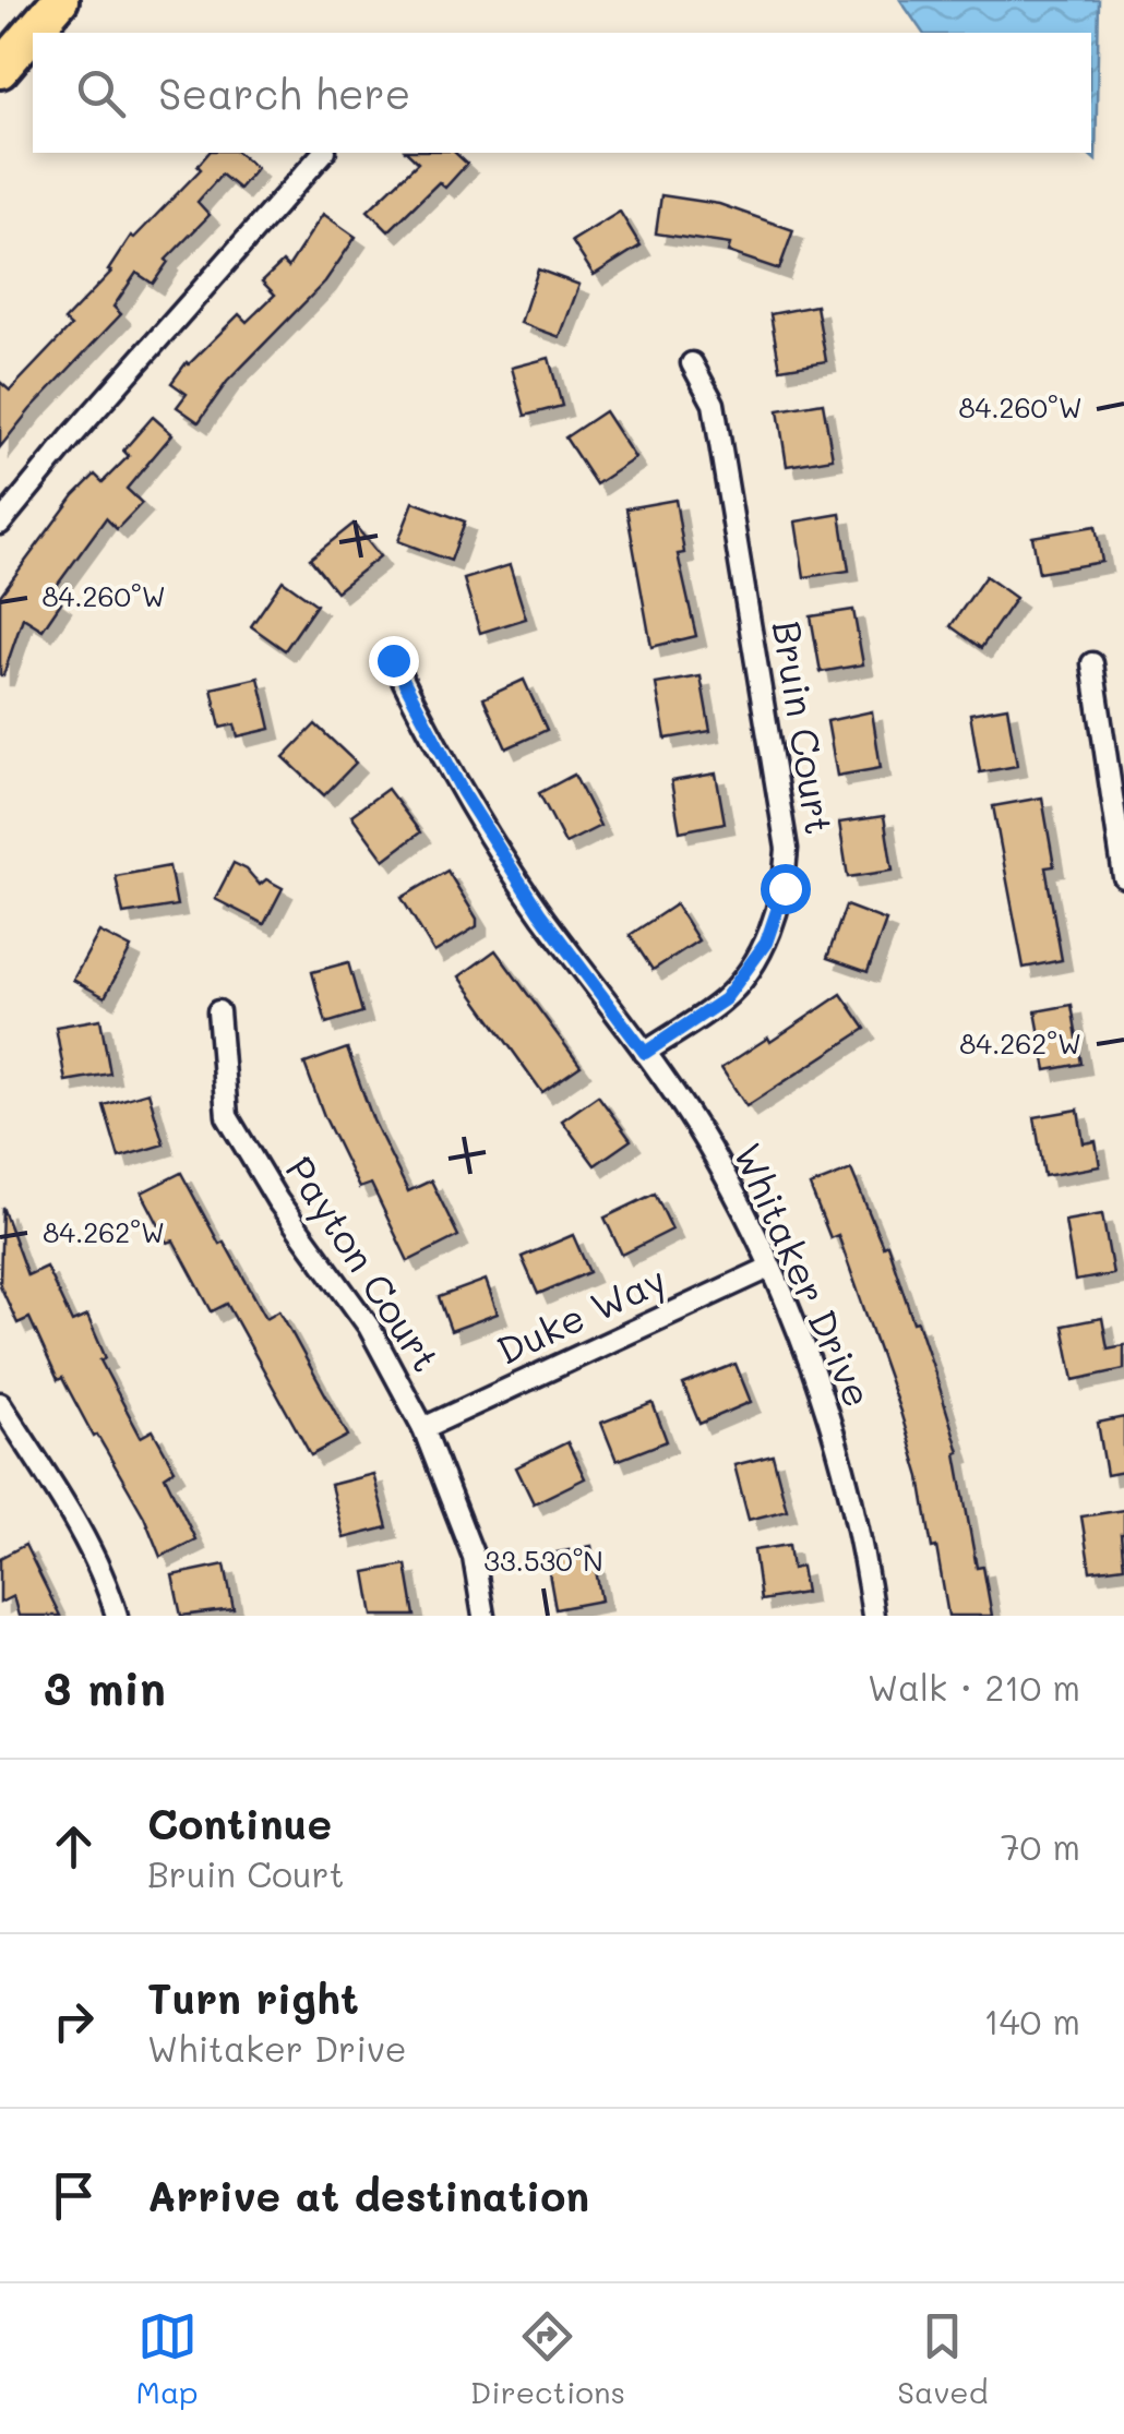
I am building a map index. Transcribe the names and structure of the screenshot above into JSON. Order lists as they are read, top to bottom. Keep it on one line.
{"streets":{"street":["Bruin Court","Payton Court","Whitaker Drive","Duke Way"]},"crossings":[["Bruin Court","Whitaker Drive"],["Payton Court","Duke Way"],["Whitaker Drive","Duke Way"]],"page":{"search":"Search here","heading":["3 min","Walk · 210 m"],"list":[["Continue","Bruin Court","70 m"],["Turn right","Whitaker Drive","140 m"],"Arrive at destination"],"nav":["Map","Directions","Saved"]},"coordinates":["84.260°W","84.262°W","33.530°N"]}
